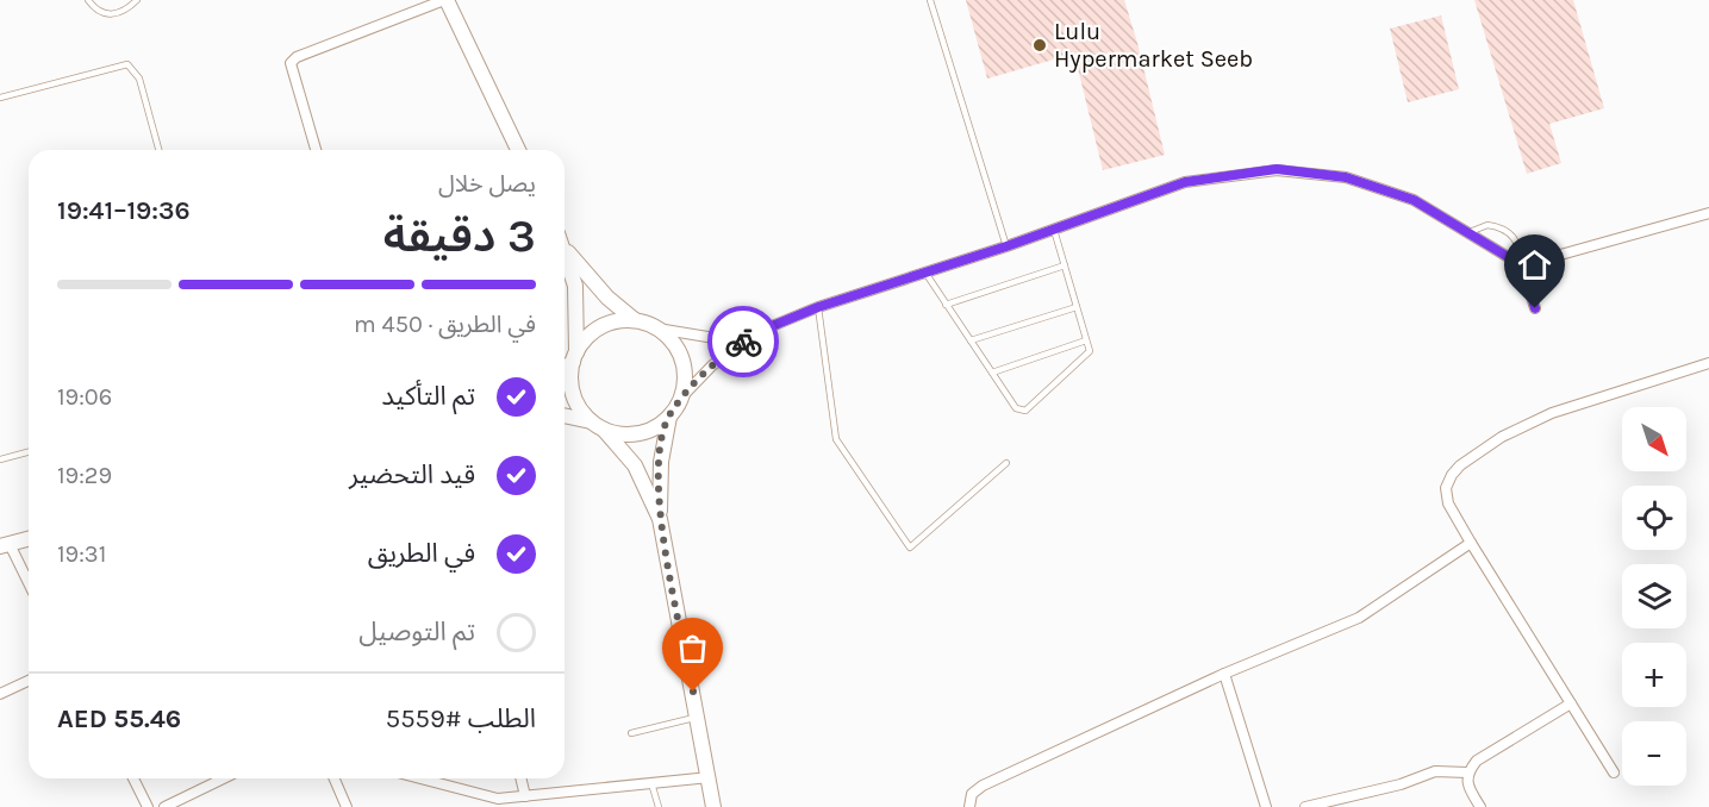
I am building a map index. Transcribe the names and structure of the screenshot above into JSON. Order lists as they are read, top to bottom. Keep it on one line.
{"places":["Lulu Hypermarket Seeb"],"north":"bottom right","page":{"heading":["3 دقيقة","يصل خلال","19:36–19:41"],"panel":["الطلب #5559","AED 55.46"],"bar":"في الطريق · 450 m","list":[["تم التأكيد","19:06"],["قيد التحضير","19:29"],["في الطريق","19:31"],"تم التوصيل"],"map_buttons":["+","−"]}}
